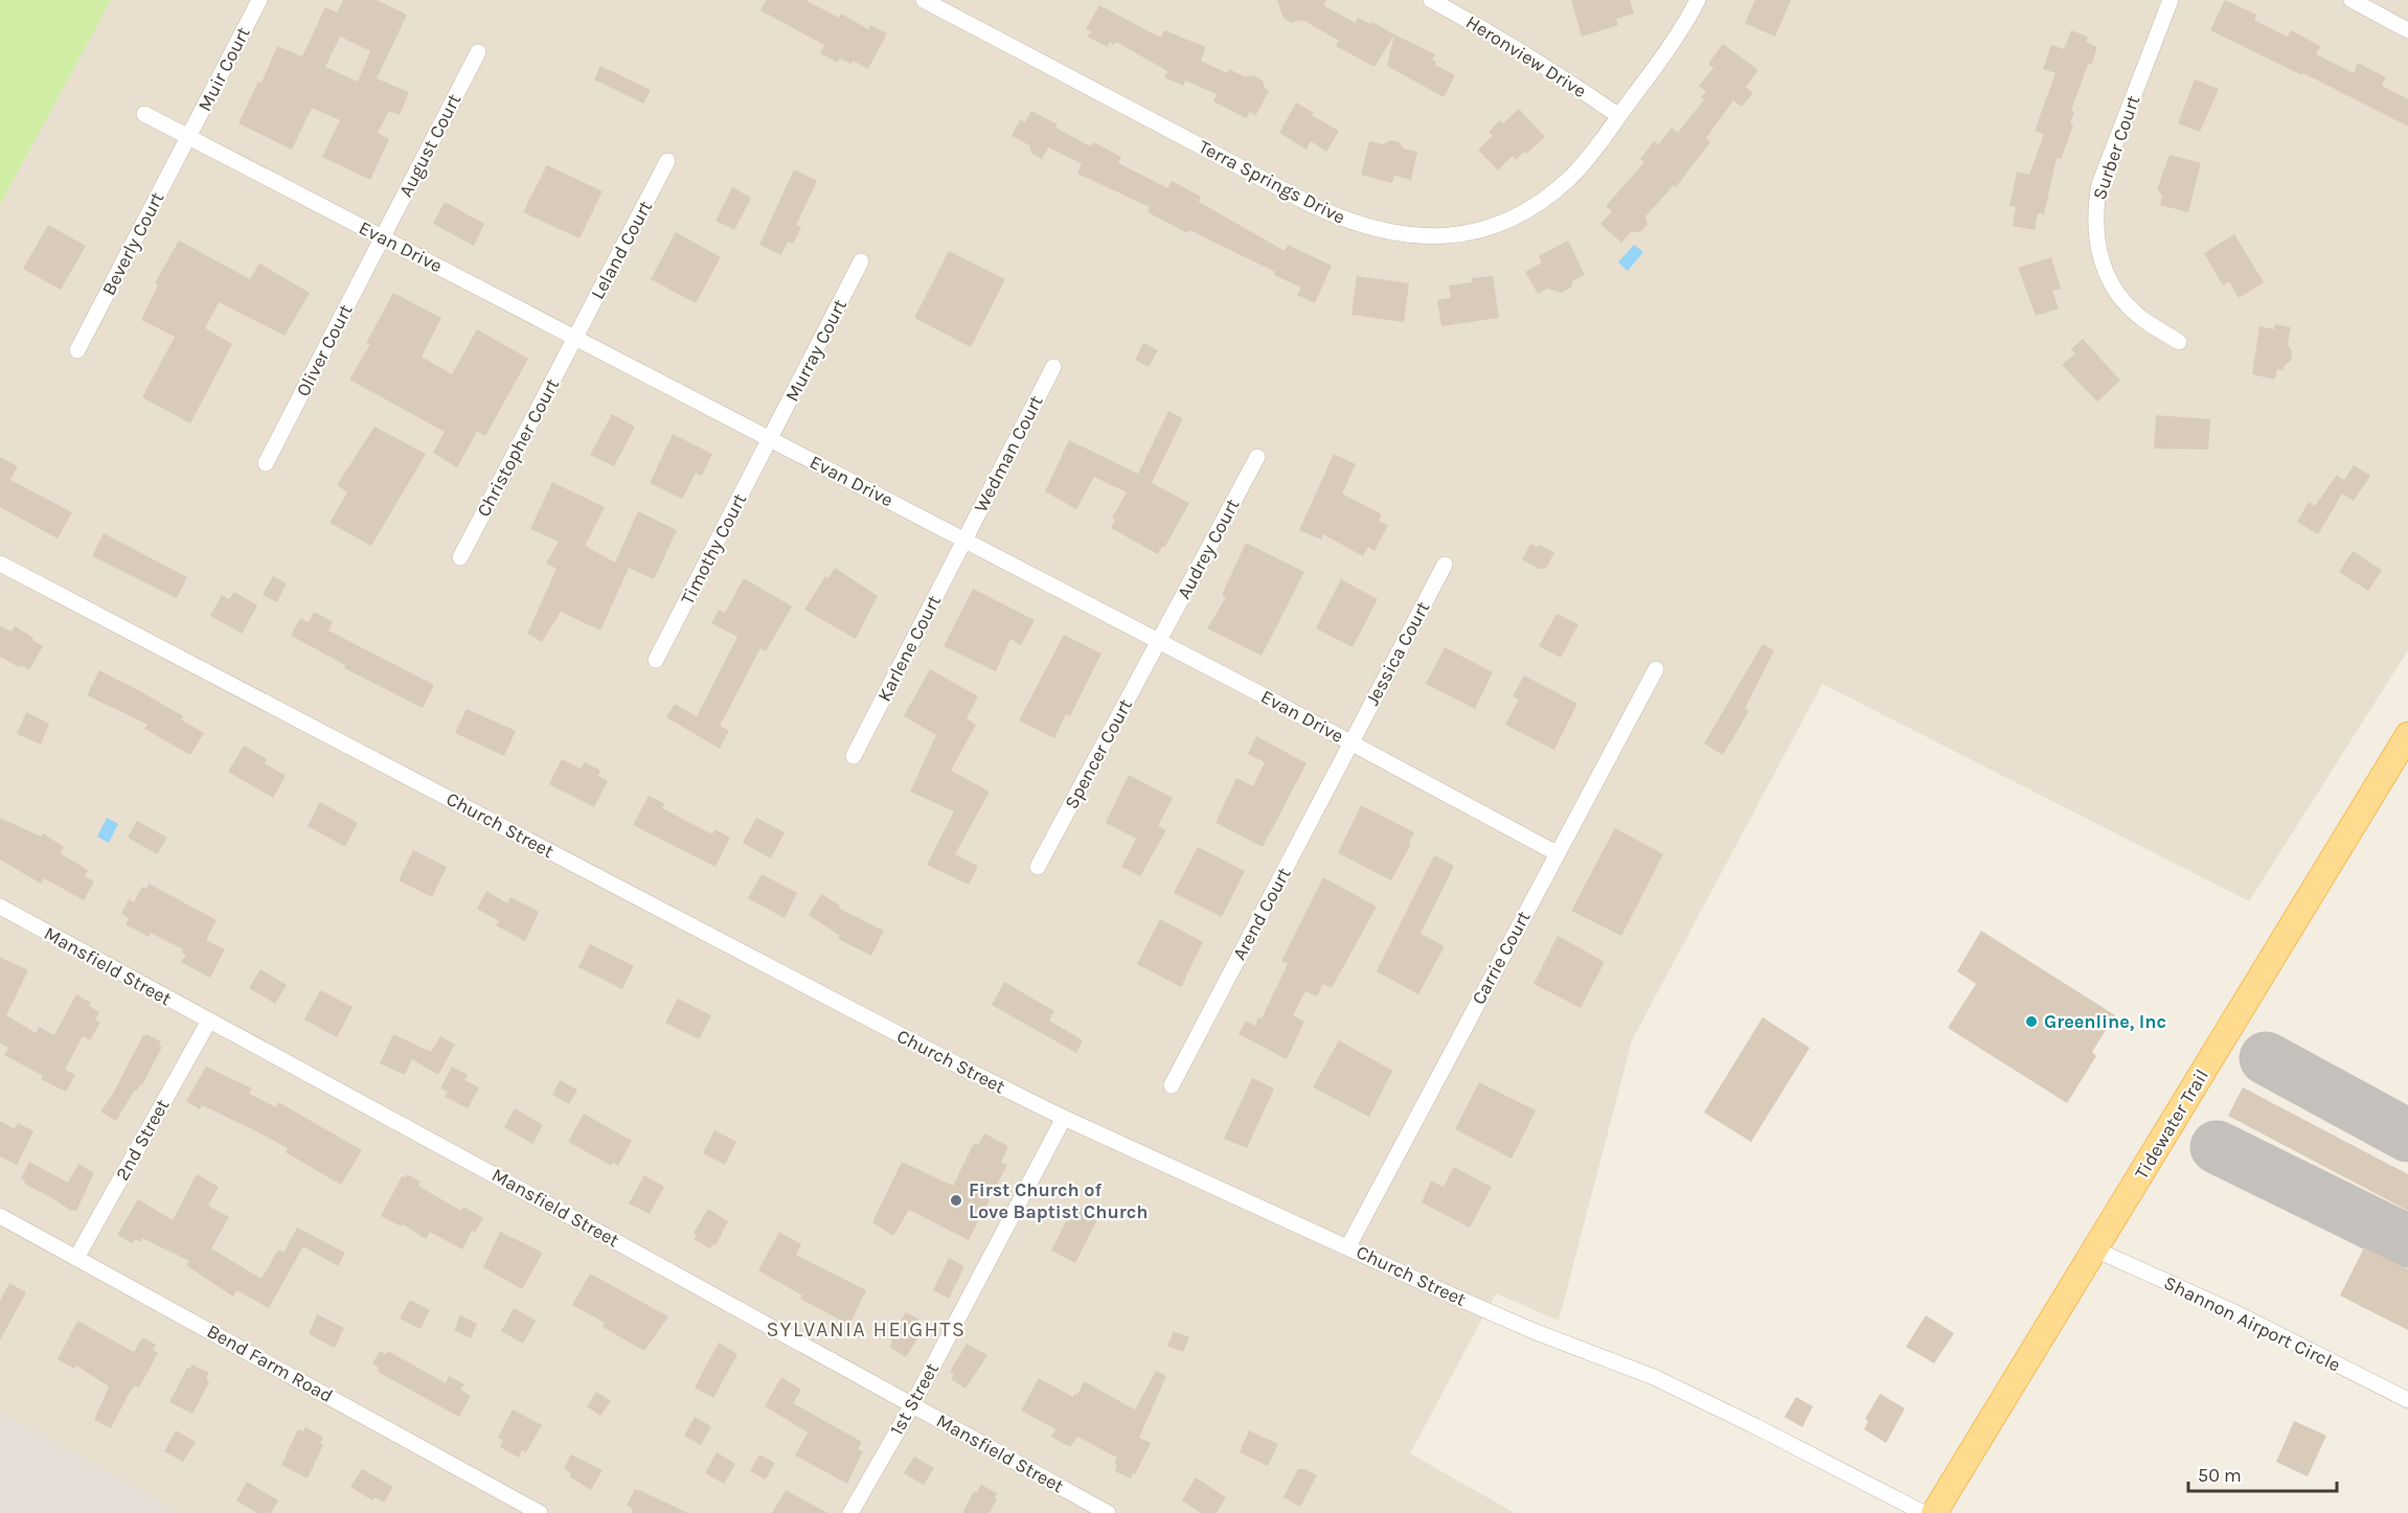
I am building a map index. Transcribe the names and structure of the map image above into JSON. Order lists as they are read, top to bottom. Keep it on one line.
{"streets":{"main road":["Tidewater Trail"],"street":["Heronview Drive","Muir Court","August Court","Surber Court","Terra Springs Drive","Beverly Court","Evan Drive","Leland Court","Oliver Court","Murray Court","Christopher Court","Wedman Court","Timothy Court","Audrey Court","Karlene Court","Jessica Court","Spencer Court","Church Street","Arend Court","Carrie Court","Mansfield Street","2nd Street","Shannon Airport Circle","Bend Farm Road","1st Street"]},"crossings":[["Heronview Drive","Terra Springs Drive"],["Muir Court","Beverly Court"],["Muir Court","Evan Drive"],["August Court","Evan Drive"],["August Court","Oliver Court"],["Beverly Court","Evan Drive"],["Evan Drive","Leland Court"],["Evan Drive","Oliver Court"],["Evan Drive","Murray Court"],["Evan Drive","Christopher Court"],["Evan Drive","Wedman Court"],["Evan Drive","Timothy Court"],["Evan Drive","Audrey Court"],["Evan Drive","Karlene Court"],["Evan Drive","Jessica Court"],["Evan Drive","Spencer Court"],["Evan Drive","Arend Court"],["Evan Drive","Carrie Court"],["Leland Court","Christopher Court"],["Murray Court","Timothy Court"],["Wedman Court","Karlene Court"],["Audrey Court","Spencer Court"],["Jessica Court","Arend Court"],["Church Street","Carrie Court"],["Church Street","1st Street"],["Mansfield Street","2nd Street"],["Mansfield Street","1st Street"],["Tidewater Trail","Shannon Airport Circle"],["2nd Street","Bend Farm Road"]],"districts":["SYLVANIA HEIGHTS"],"places":["Greenline, Inc","First Church of Love Baptist Church"],"scale_bar":"50 m"}
